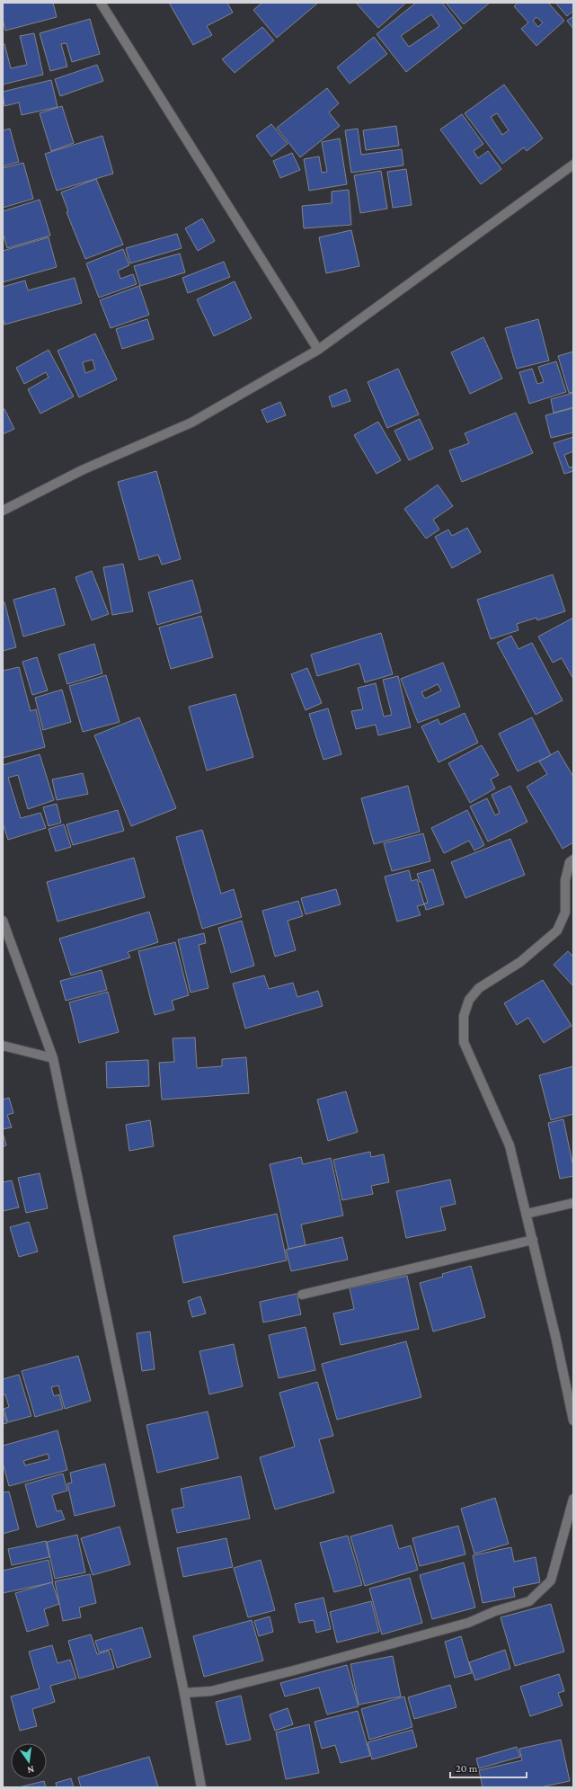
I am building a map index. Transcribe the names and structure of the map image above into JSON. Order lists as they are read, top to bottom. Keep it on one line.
{"scale_bar":"20 m","north":"bottom"}
